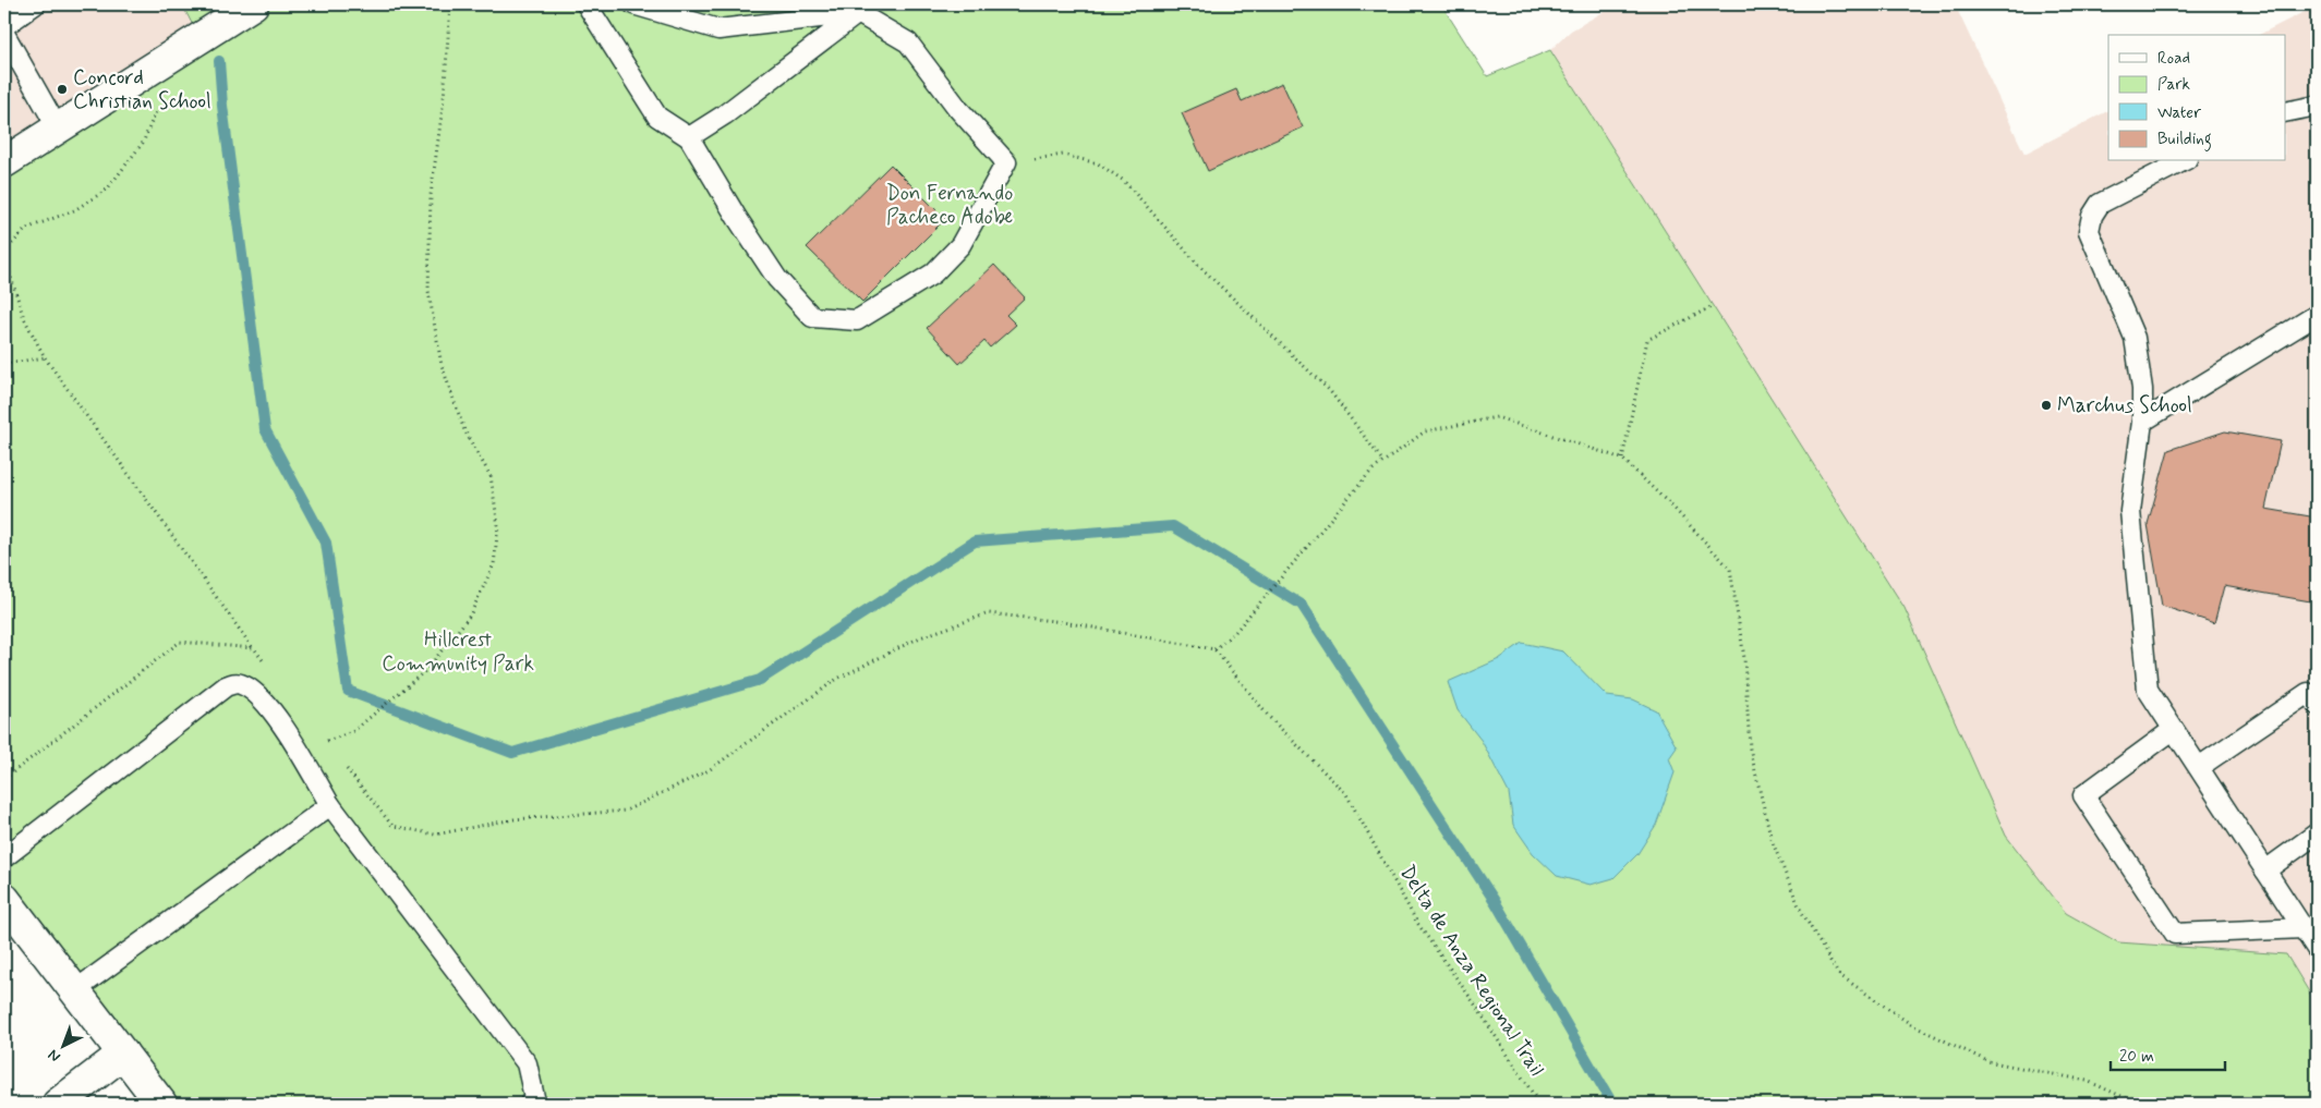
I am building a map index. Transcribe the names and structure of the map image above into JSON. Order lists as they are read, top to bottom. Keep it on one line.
{"streets":{"path":["Delta de Anza Regional Trail"]},"parks":["Don Fernando Pacheco Adobe","Hillcrest Community Park"],"places":["Concord Christian School","Marchus School"],"legend":["Road","Park","Water","Building"],"scale_bar":"20 m","north":"bottom left"}
